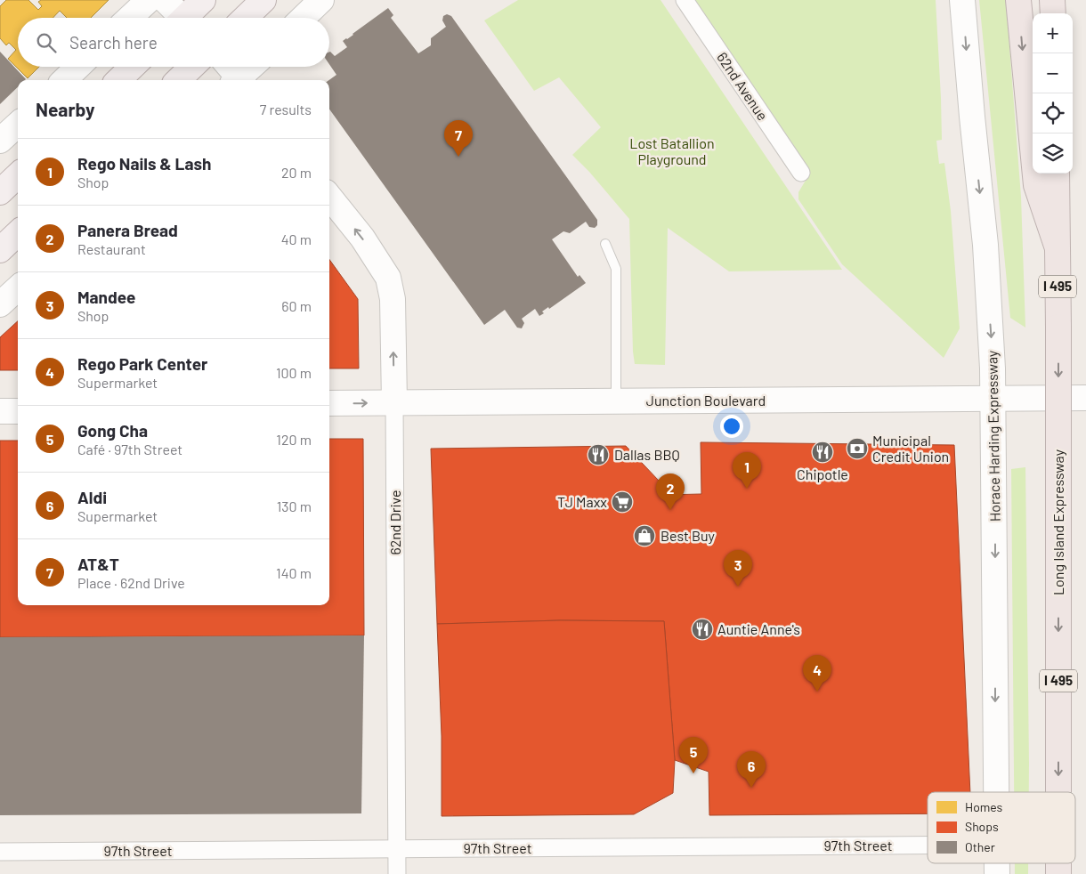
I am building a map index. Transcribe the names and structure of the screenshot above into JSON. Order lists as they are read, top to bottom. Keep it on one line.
{"streets":{"highway":["I 495","Long Island Expressway"],"main road":["Junction Boulevard","Horace Harding Expressway","62nd Drive"],"street":["62nd Avenue","97th Street"]},"crossings":[["Junction Boulevard","Horace Harding Expressway"],["Junction Boulevard","62nd Drive"],["62nd Drive","97th Street"]],"one_way":["Horace Harding Expressway","Long Island Expressway"],"parks":["Lost Batallion Playground"],"places":{"bank":["Municipal Credit Union"],"restaurant":["Chipotle","Dallas BBQ","Auntie Anne's"],"supermarket":["TJ Maxx"],"shop":["Best Buy"]},"legend":["Homes","Shops","Other"],"page":{"map_buttons":["+","−"],"search":"Search here","heading":["Nearby","7 results"],"pins":["7","1","2","3","4","5","6"],"list":[{"mark":"1","name":"Rego Nails & Lash","note":"Shop","value":"20 m"},{"mark":"2","name":"Panera Bread","note":"Restaurant","value":"40 m"},{"mark":"3","name":"Mandee","note":"Shop","value":"60 m"},{"mark":"4","name":"Rego Park Center","note":"Supermarket","value":"100 m"},{"mark":"5","name":"Gong Cha","note":"Café · 97th Street","value":"120 m"},{"mark":"6","name":"Aldi","note":"Supermarket","value":"130 m"},{"mark":"7","name":"AT&T","note":"Place · 62nd Drive","value":"140 m"}]}}
